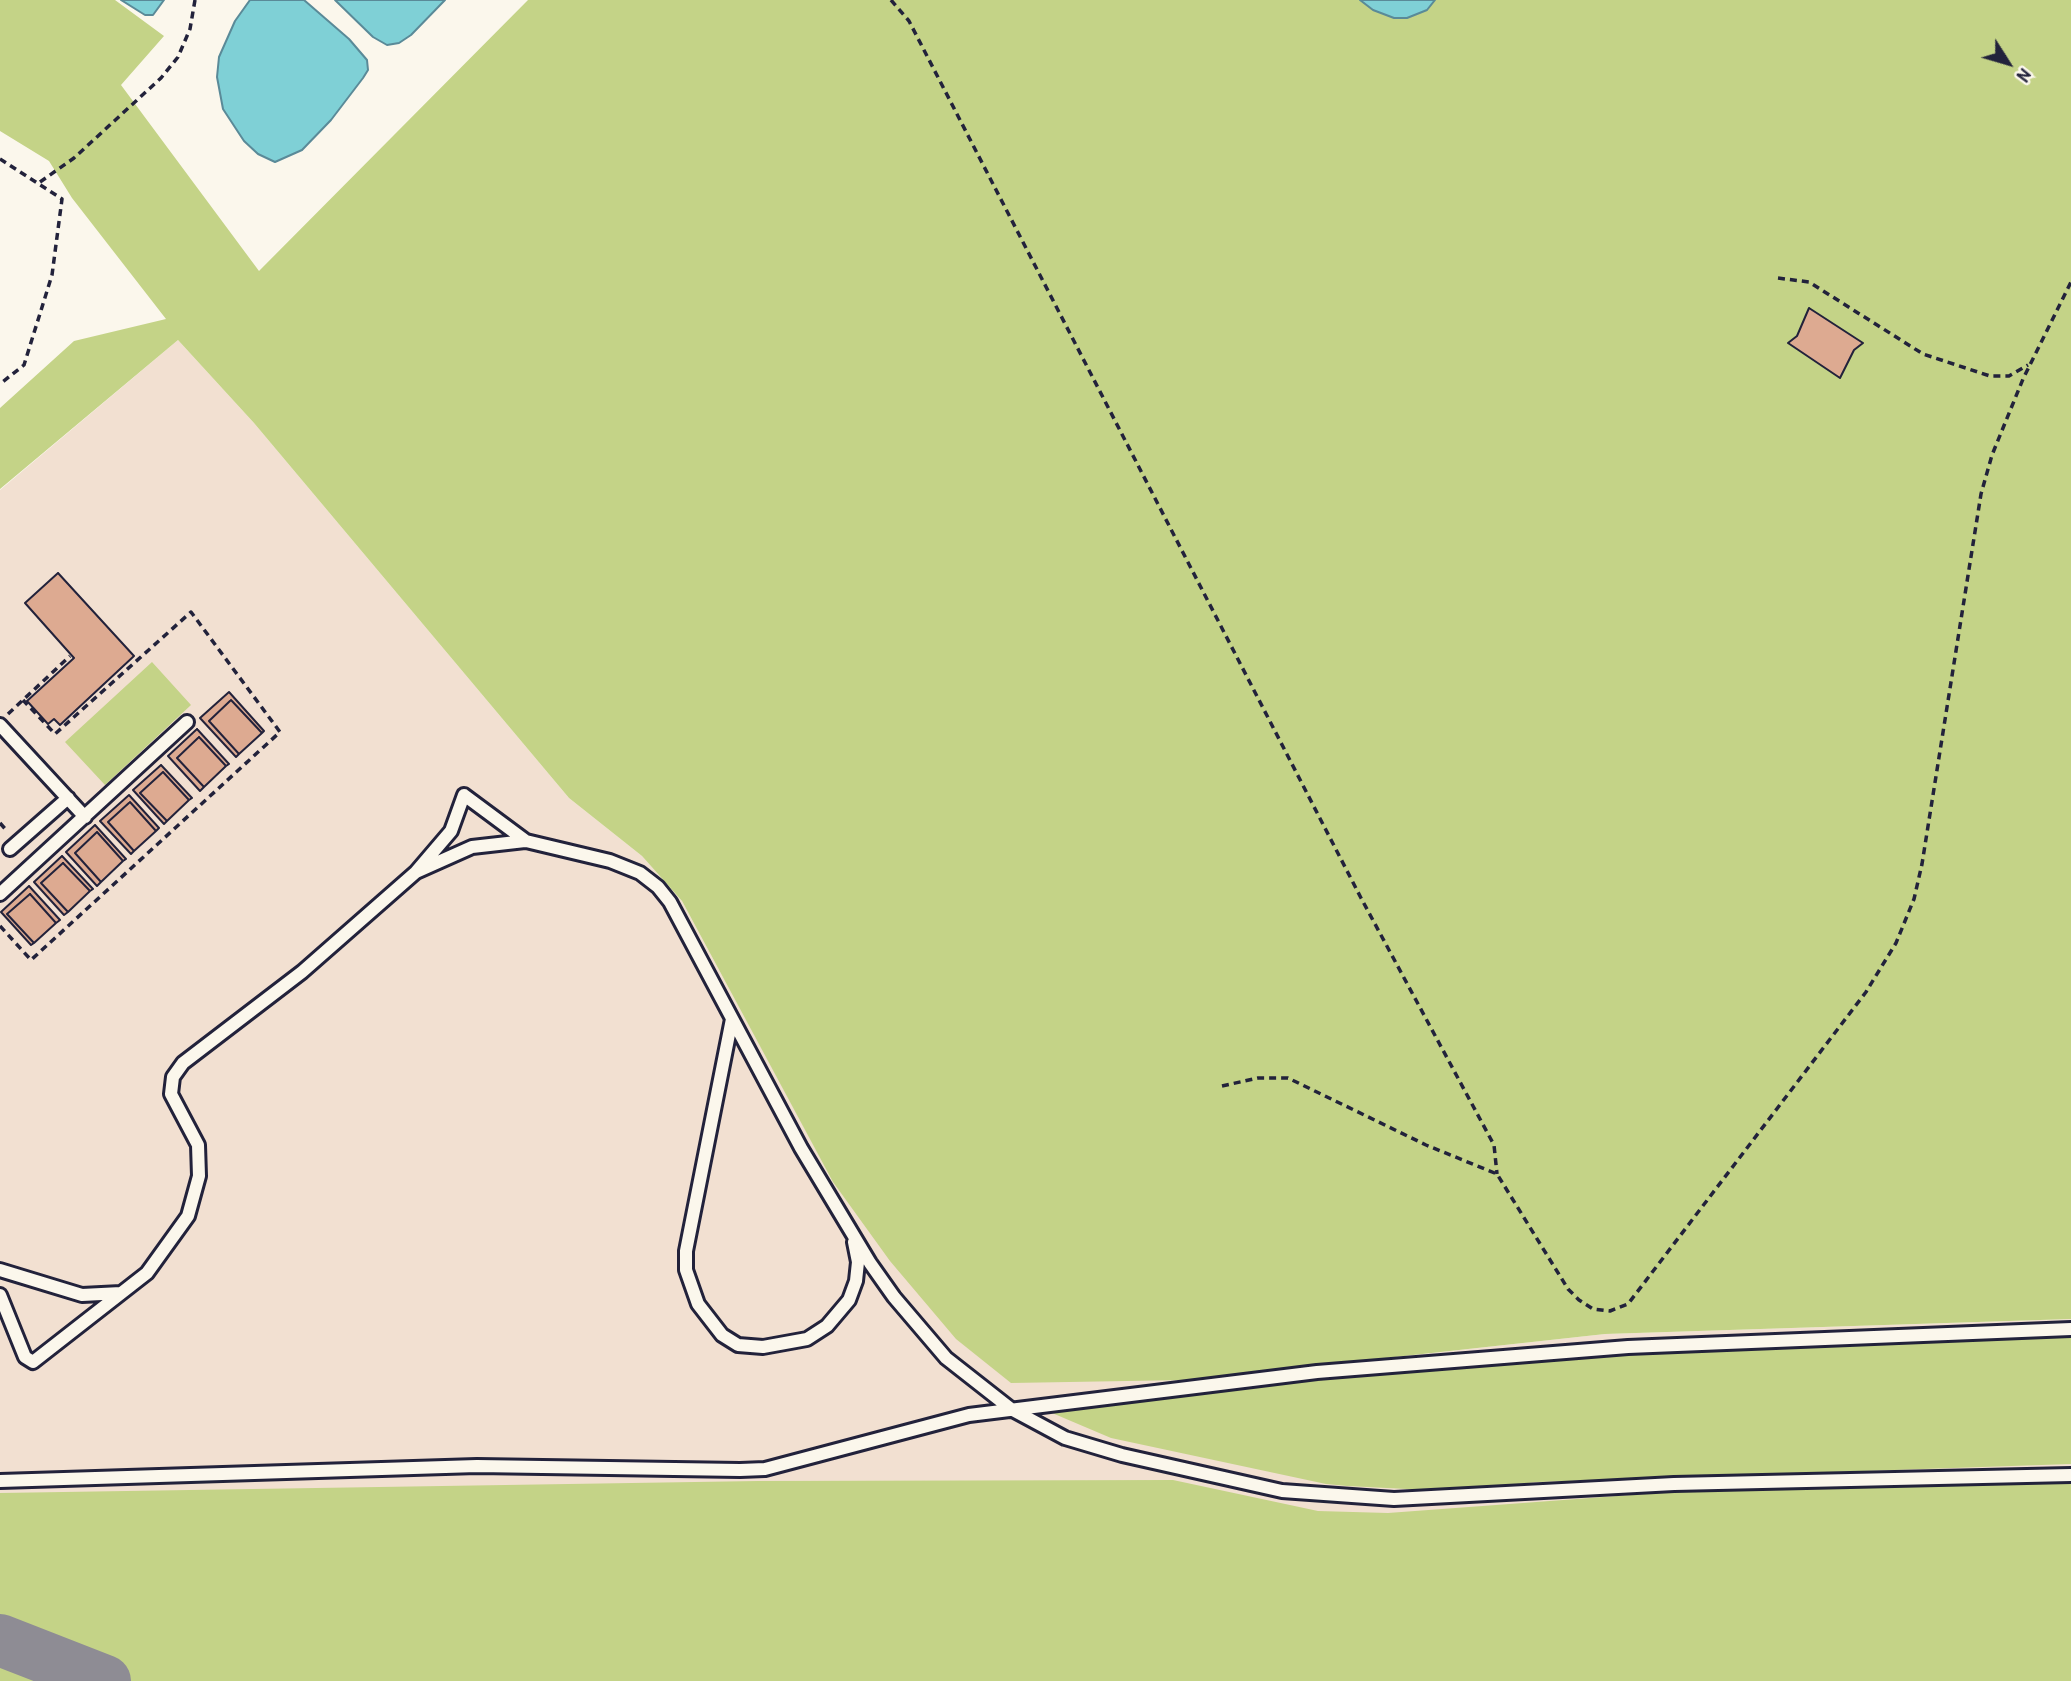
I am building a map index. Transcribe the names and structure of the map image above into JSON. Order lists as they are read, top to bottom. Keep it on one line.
{"north":"bottom right"}
